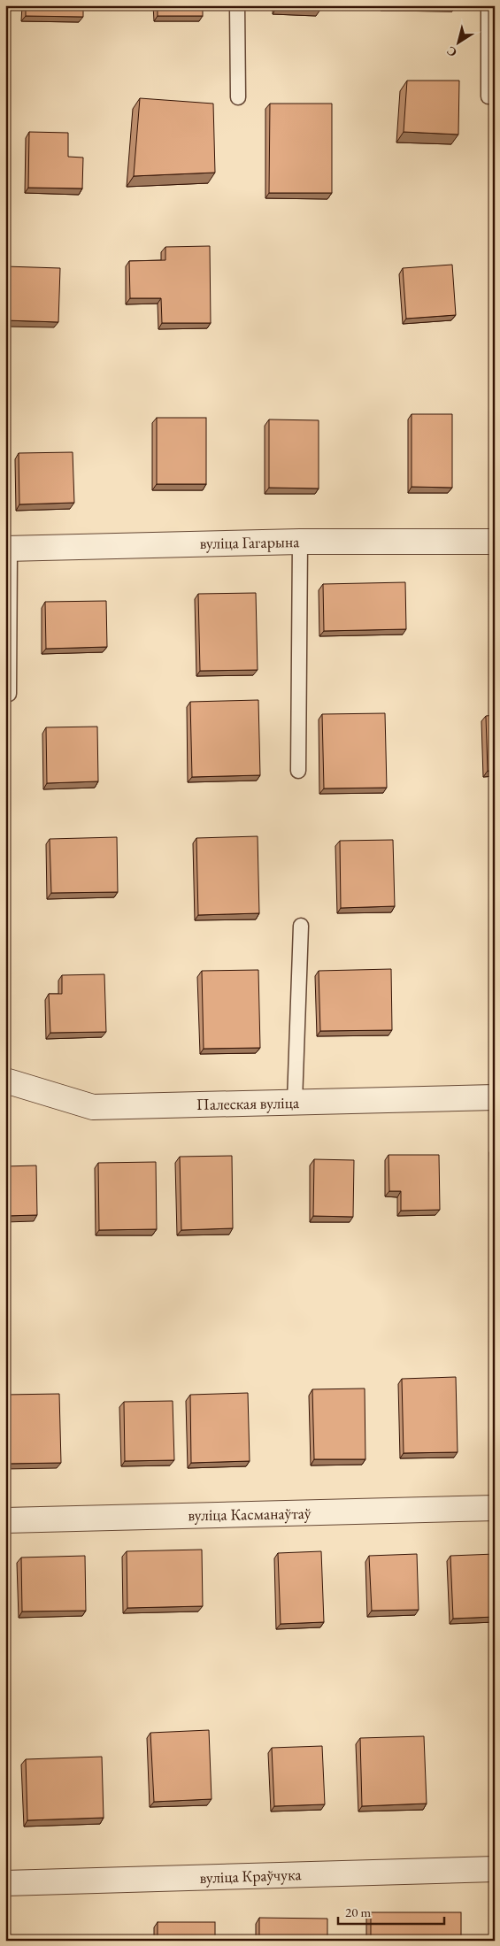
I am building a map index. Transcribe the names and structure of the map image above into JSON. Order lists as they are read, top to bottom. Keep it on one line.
{"streets":{"street":["вуліца Гагарына","Палеская вуліца","вуліца Касманаўтаў","вуліца Краўчука"]},"scale_bar":"20 m","north":"bottom left"}
